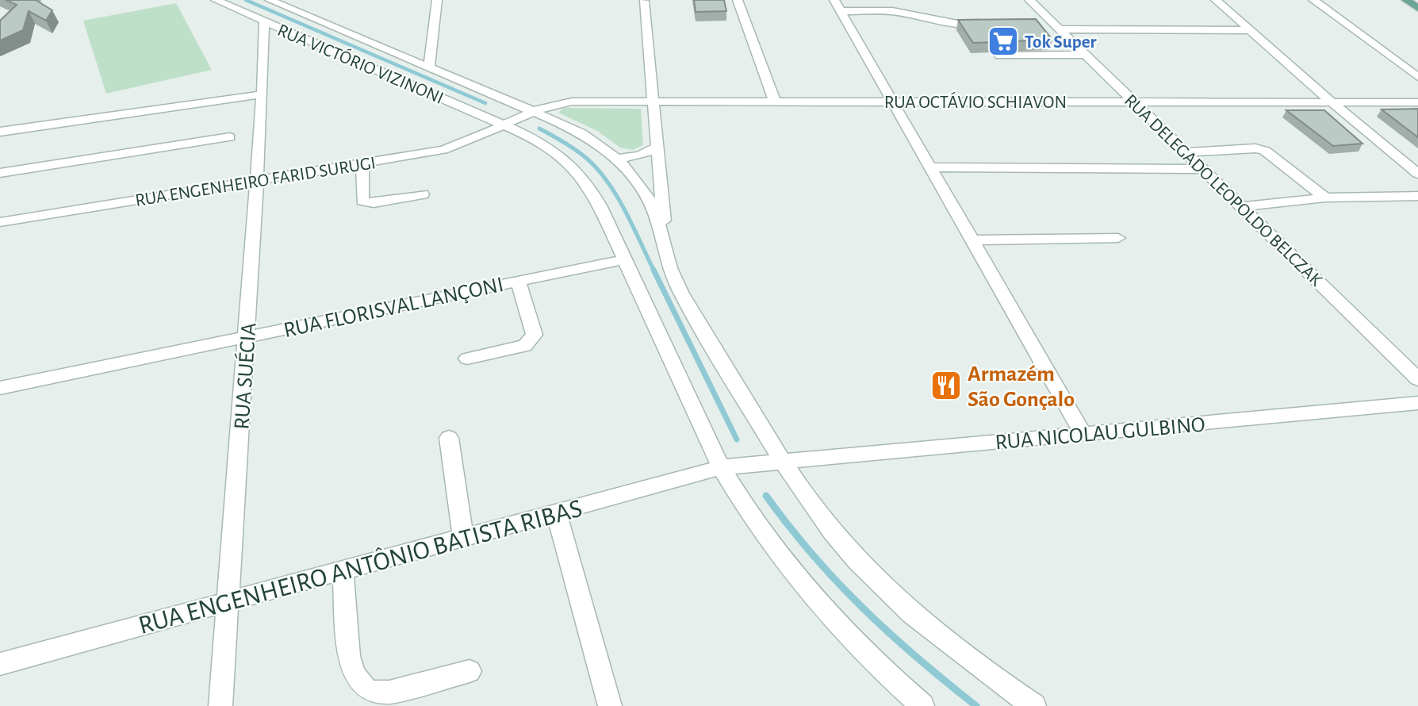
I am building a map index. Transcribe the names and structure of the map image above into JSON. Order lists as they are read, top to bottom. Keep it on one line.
{"streets":{"street":["RUA VICTÓRIO VIZINONI","RUA OCTÁVIO SCHIAVON","RUA ENGENHEIRO FARID SURUGI","RUA DELEGADO LEOPOLDO BELCZAK","RUA FLORISVAL LANÇONI","RUA SUÉCIA","RUA NICOLAU GULBINO","RUA ENGENHEIRO ANTÔNIO BATISTA RIBAS"]},"crossings":[["RUA VICTÓRIO VIZINONI","RUA OCTÁVIO SCHIAVON"],["RUA VICTÓRIO VIZINONI","RUA ENGENHEIRO FARID SURUGI"],["RUA VICTÓRIO VIZINONI","RUA FLORISVAL LANÇONI"],["RUA VICTÓRIO VIZINONI","RUA SUÉCIA"],["RUA VICTÓRIO VIZINONI","RUA NICOLAU GULBINO"],["RUA VICTÓRIO VIZINONI","RUA ENGENHEIRO ANTÔNIO BATISTA RIBAS"],["RUA OCTÁVIO SCHIAVON","RUA ENGENHEIRO FARID SURUGI"],["RUA OCTÁVIO SCHIAVON","RUA DELEGADO LEOPOLDO BELCZAK"],["RUA ENGENHEIRO FARID SURUGI","RUA SUÉCIA"],["RUA FLORISVAL LANÇONI","RUA SUÉCIA"],["RUA SUÉCIA","RUA ENGENHEIRO ANTÔNIO BATISTA RIBAS"],["RUA NICOLAU GULBINO","RUA ENGENHEIRO ANTÔNIO BATISTA RIBAS"]],"places":{"supermarket":["Tok Super"],"restaurant":["Armazém São Gonçalo"]}}
